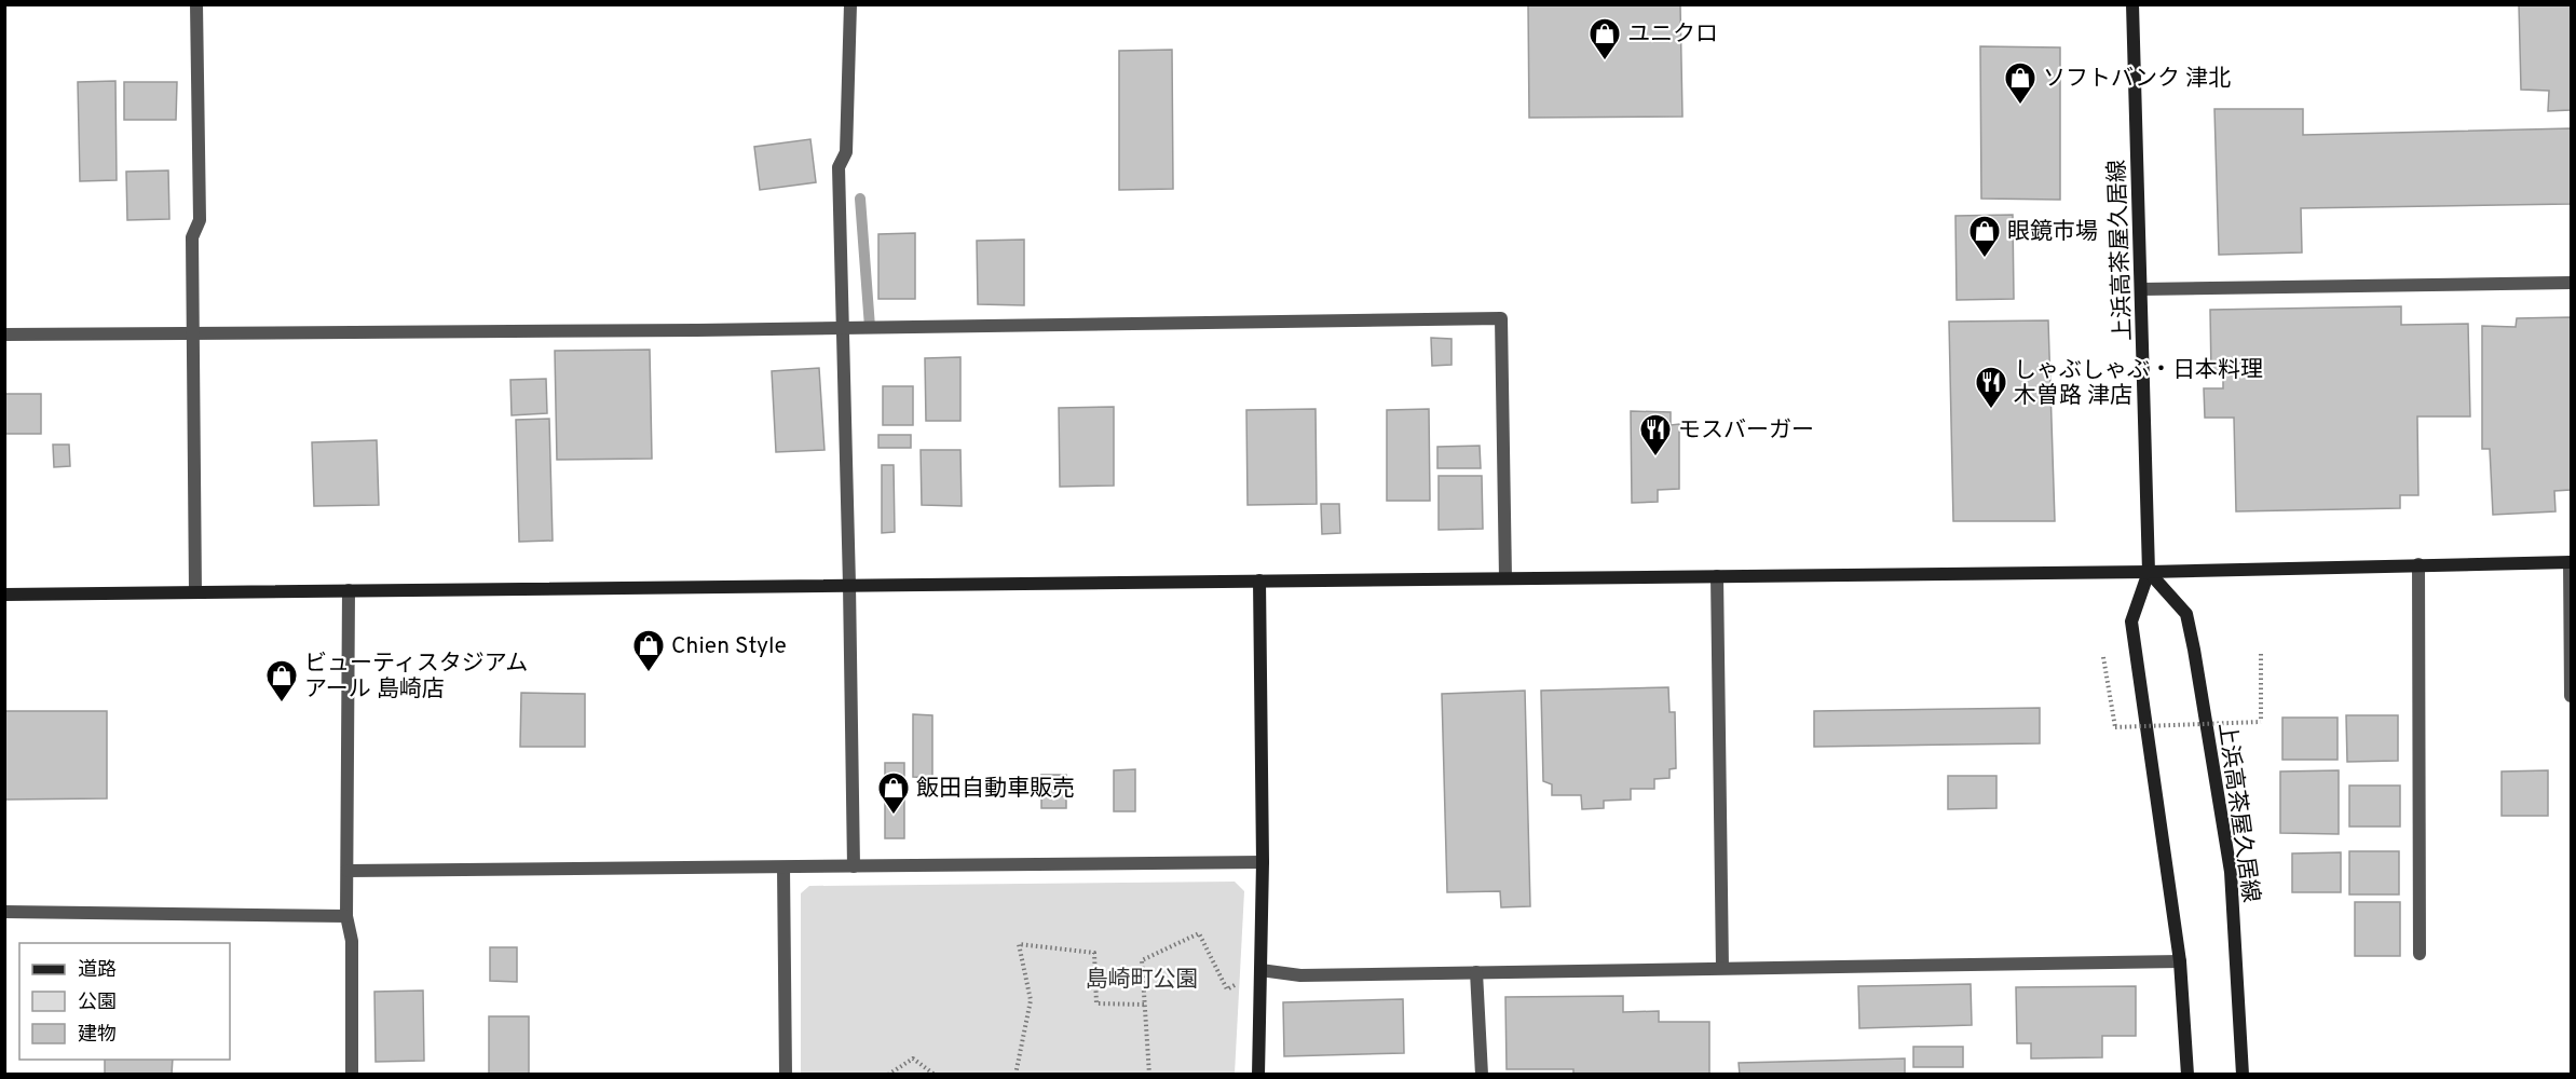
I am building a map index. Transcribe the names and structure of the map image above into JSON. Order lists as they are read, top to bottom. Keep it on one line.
{"streets":{"street":["上浜高茶屋久居線"]},"parks":["島崎町公園"],"places":{"shop":["ユニクロ","ソフトバンク 津北","眼鏡市場","Chien Style","ビューティスタジアム アール 島崎店","飯田自動車販売"],"restaurant":["しゃぶしゃぶ・日本料理 木曽路 津店","モスバーガー"]},"legend":["道路","公園","建物"]}
